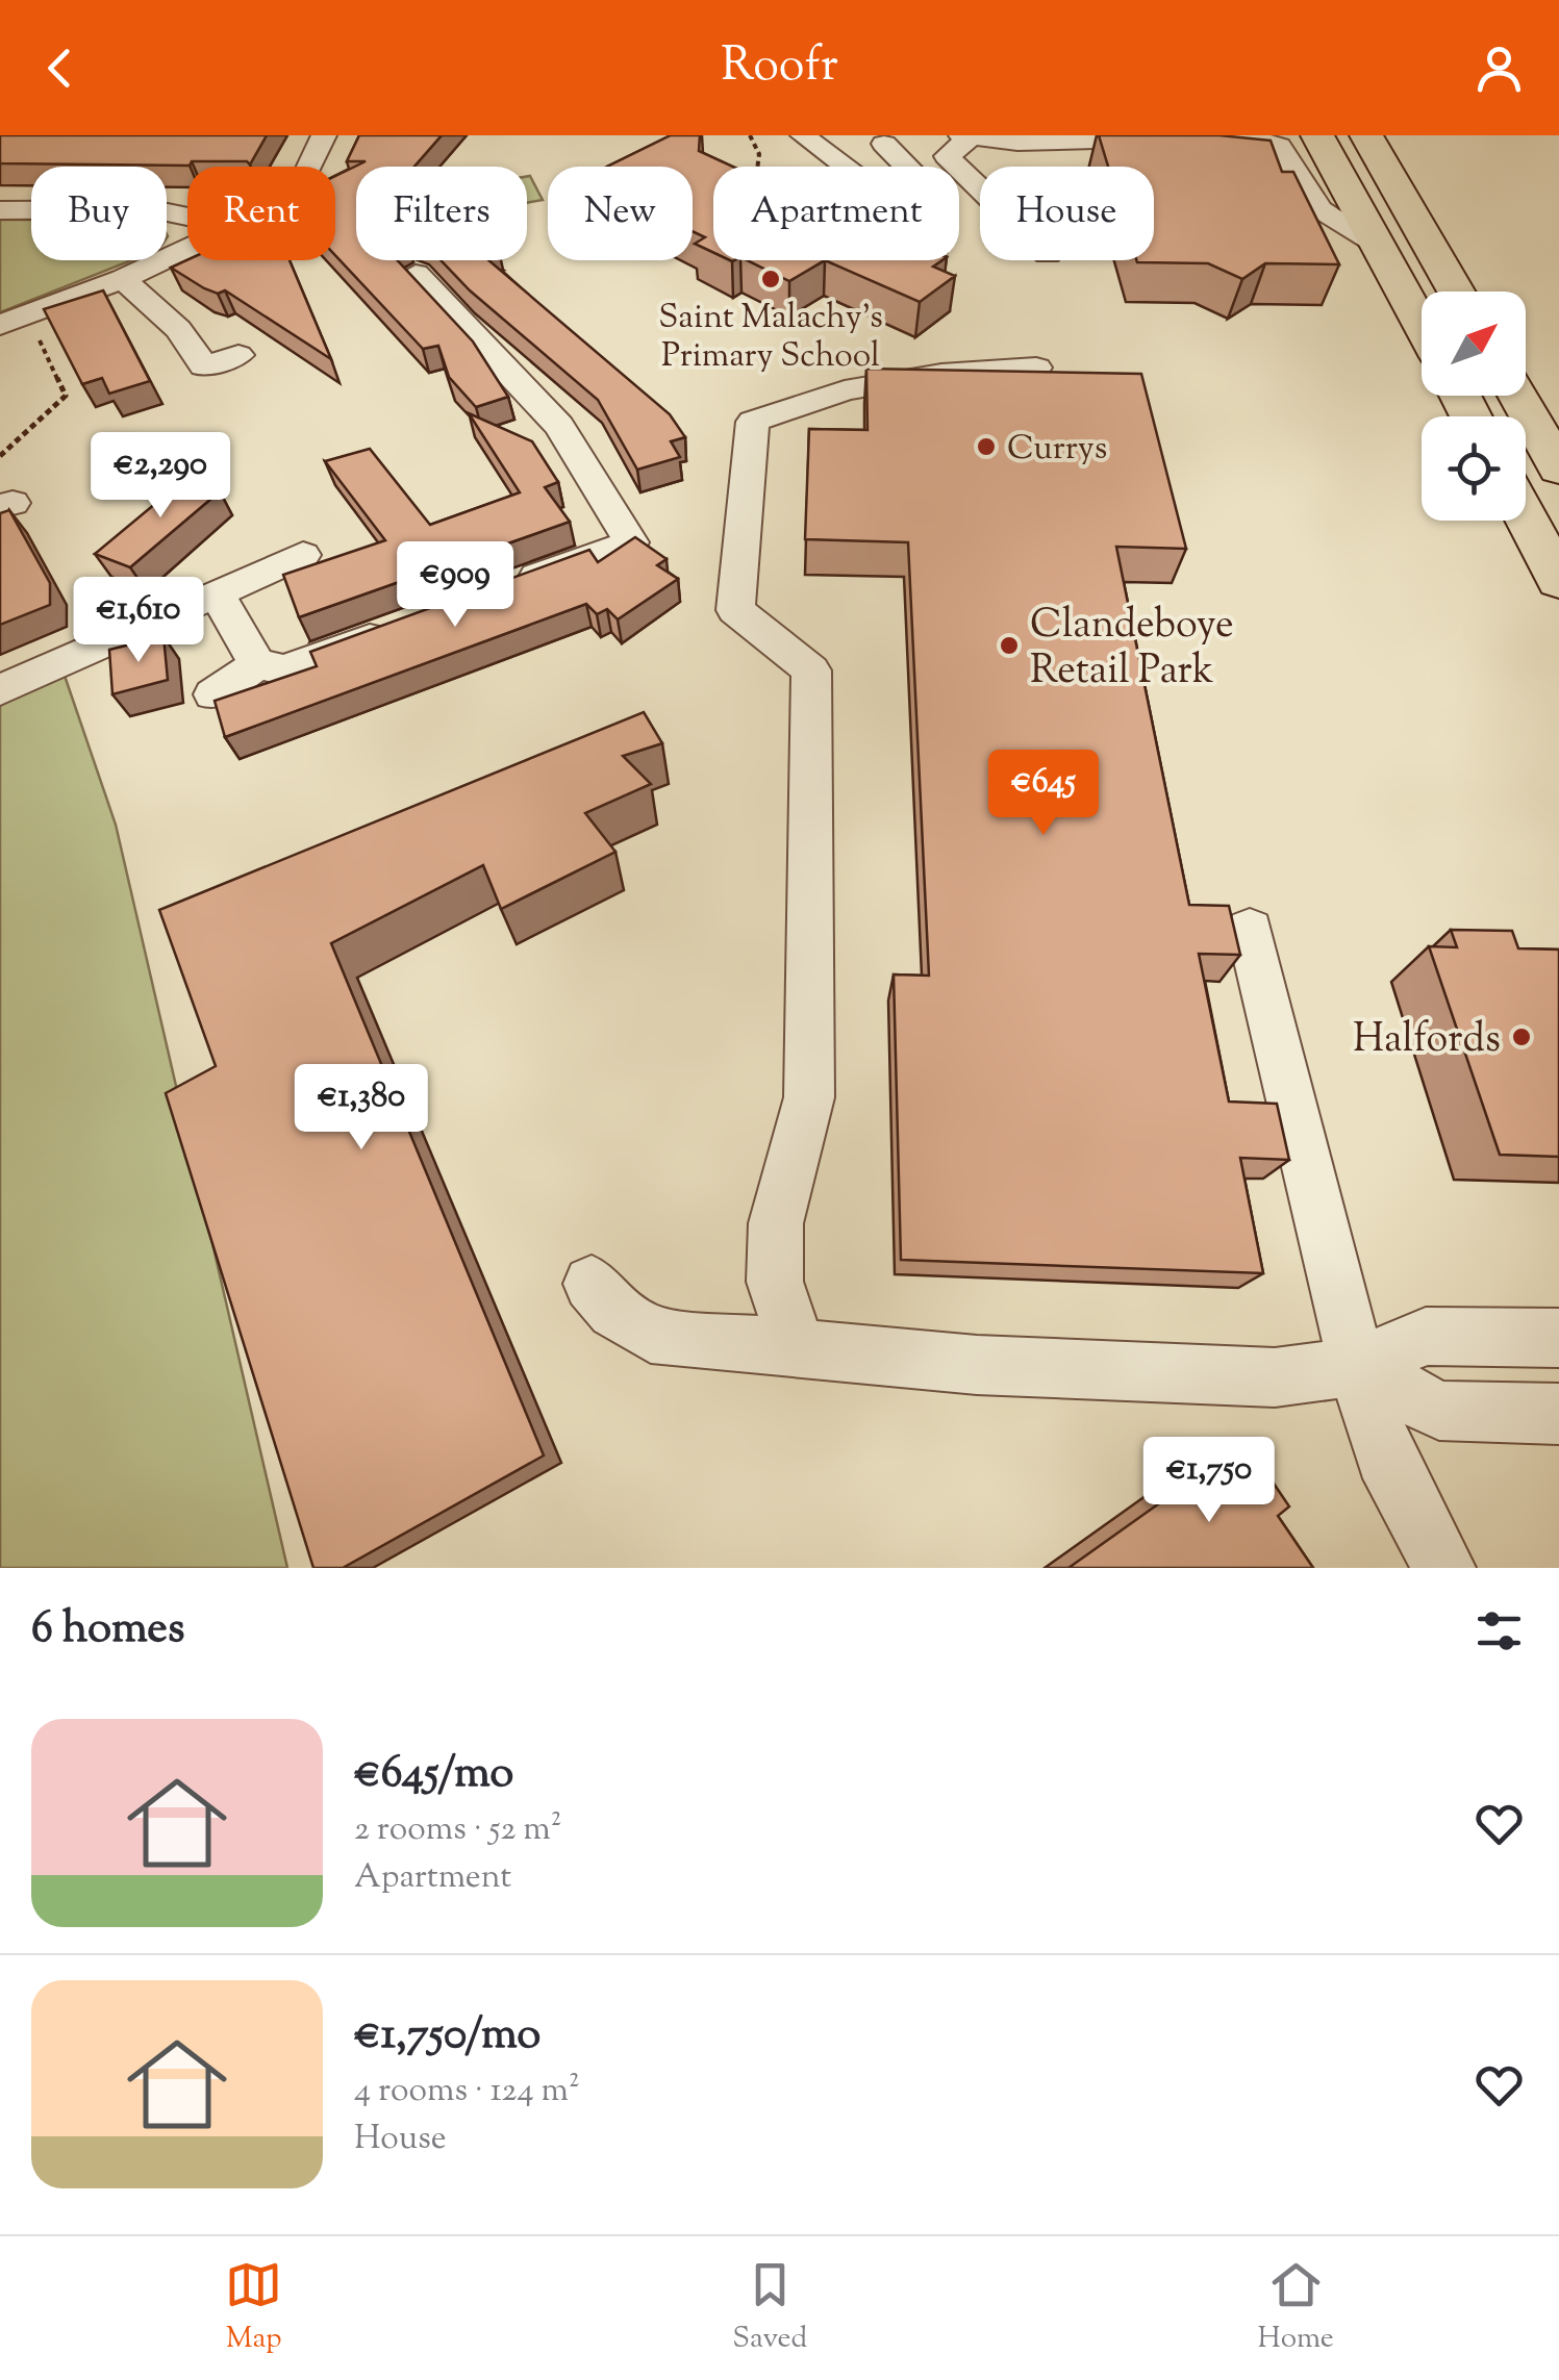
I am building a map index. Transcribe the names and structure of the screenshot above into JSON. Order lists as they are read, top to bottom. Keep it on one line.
{"places":["Saint Malachy's Primary School","Currys","Clandeboye Retail Park","Halfords"],"north":"top right","page":{"header":"Roofr","chip":["Buy","Rent","Filters","New","Apartment","House"],"price":["€2,290","€909","€1,610","€645","€1,380","€1,750"],"heading":"6 homes","list":[{"name":"€645/mo","note":"2 rooms · 52 m² · Apartment"},{"name":"€1,750/mo","note":"4 rooms · 124 m² · House"}],"tabs":["Map","Saved","Home"]}}
